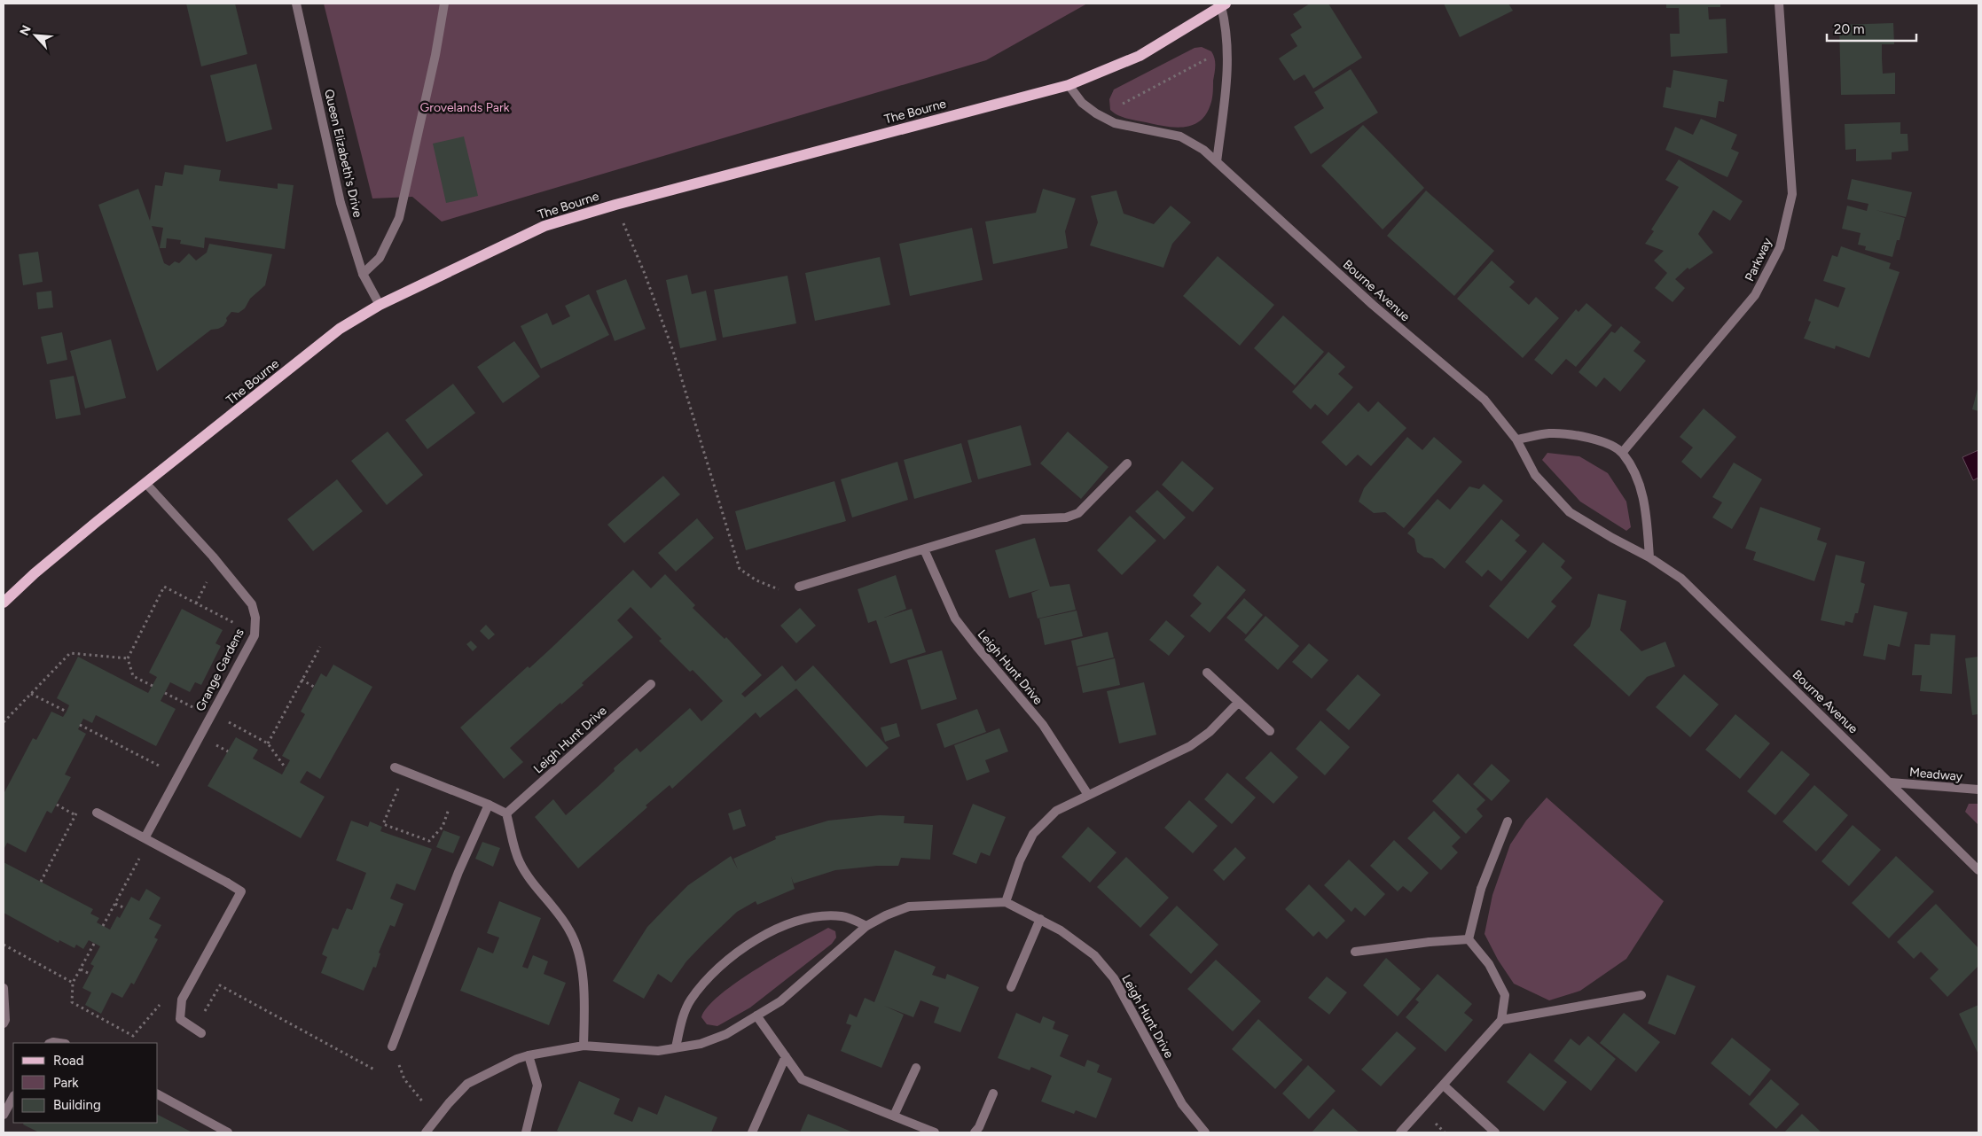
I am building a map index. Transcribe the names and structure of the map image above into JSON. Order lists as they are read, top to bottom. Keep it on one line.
{"streets":{"main road":["The Bourne"],"street":["Queen Elizabeth's Drive","Parkway","Bourne Avenue","Leigh Hunt Drive","Grange Gardens","Meadway"]},"crossings":[["The Bourne","Queen Elizabeth's Drive"],["The Bourne","Bourne Avenue"],["The Bourne","Grange Gardens"],["Bourne Avenue","Meadway"]],"parks":["Grovelands Park"],"legend":["Road","Park","Building"],"scale_bar":"20 m","north":"top left"}
